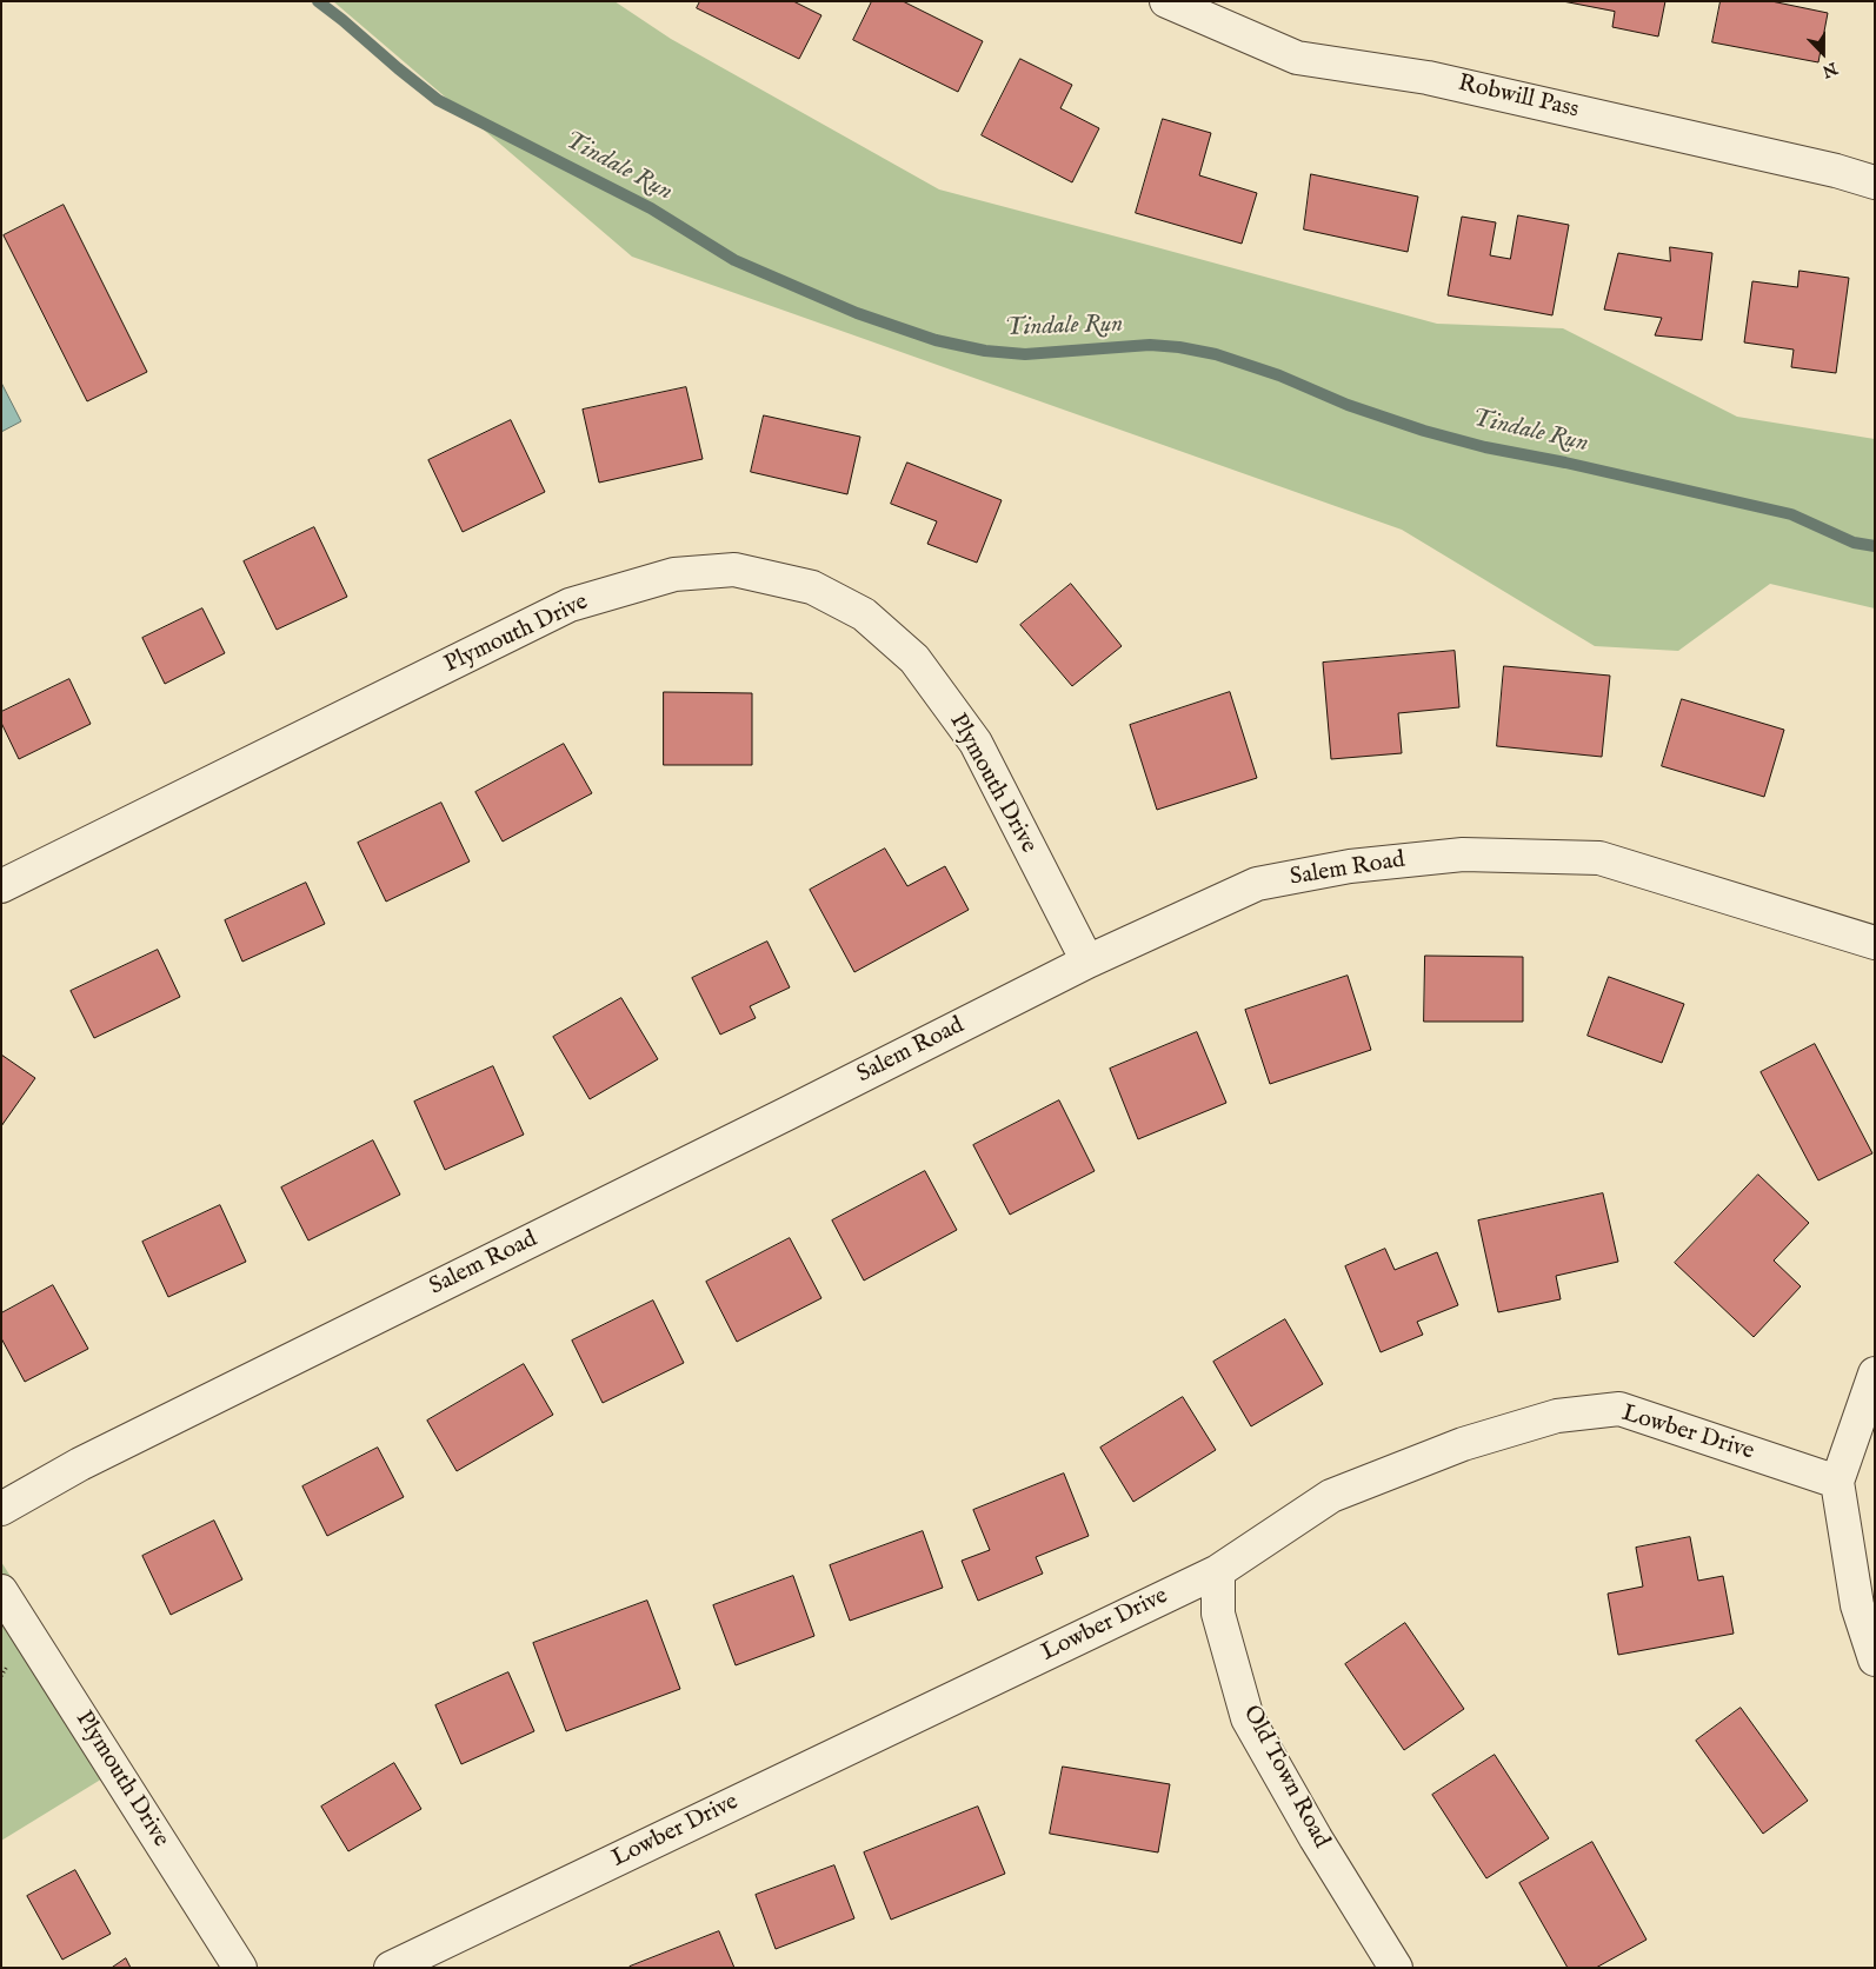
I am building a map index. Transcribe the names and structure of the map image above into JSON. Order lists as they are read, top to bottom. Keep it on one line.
{"streets":{"street":["Robwill Pass","Plymouth Drive","Salem Road","Lowber Drive","Old Town Road"]},"crossings":[["Plymouth Drive","Salem Road"],["Lowber Drive","Old Town Road"]],"water":["Tindale Run"],"north":"bottom"}
